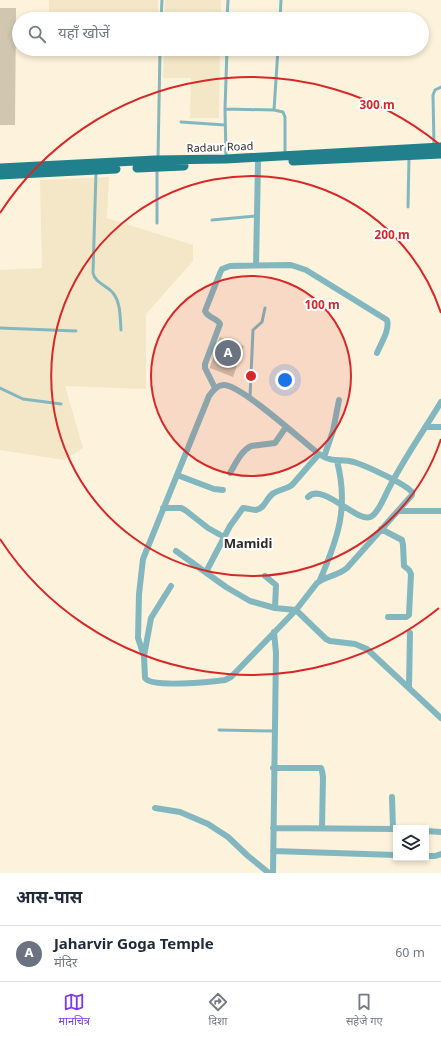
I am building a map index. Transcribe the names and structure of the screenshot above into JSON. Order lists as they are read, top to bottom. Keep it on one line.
{"streets":{"main road":["Radaur Road"]},"districts":["Mamidi"],"page":{"search":"यहाँ खोजें","pins":"A","heading":"आस-पास","list":[{"mark":"A","name":"Jaharvir Goga Temple","note":"मंदिर","value":"60 m"}],"nav":["मानचित्र","दिशा","सहेजे गए"]},"rings":["300 m","200 m","100 m"]}
